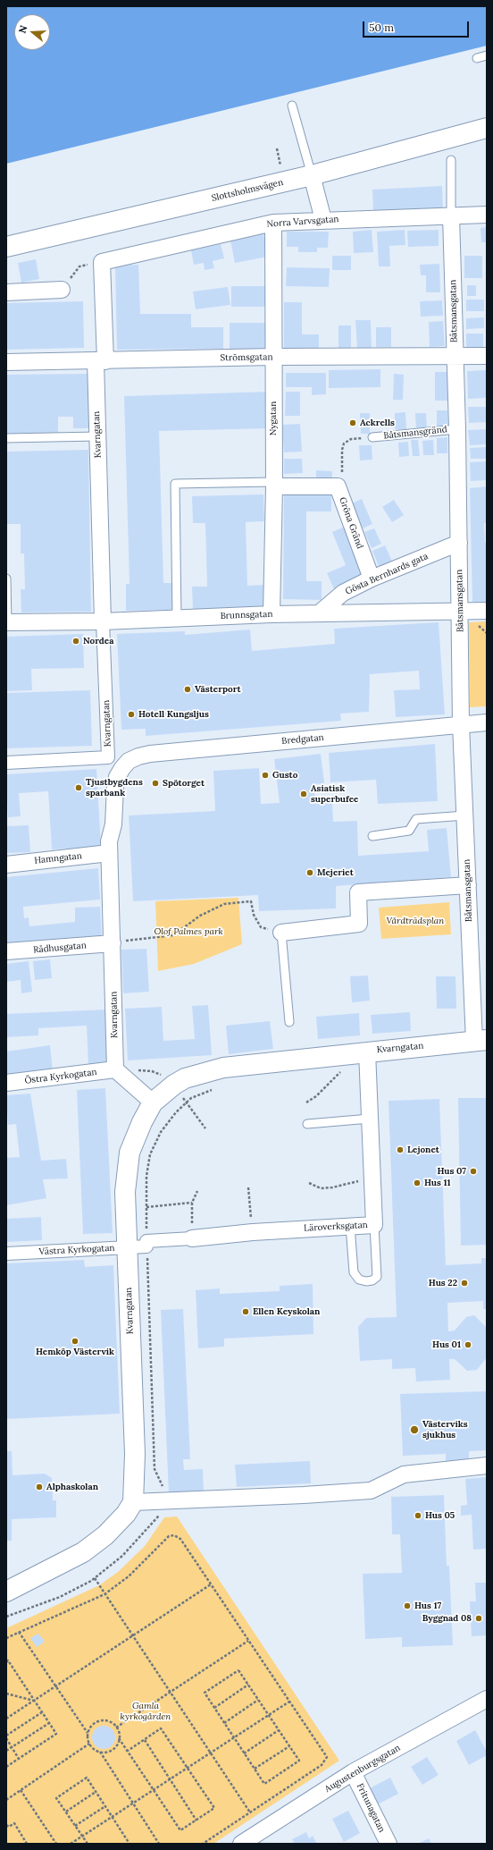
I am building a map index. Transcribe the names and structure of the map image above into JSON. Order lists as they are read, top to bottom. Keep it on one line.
{"streets":{"street":["Slottsholmsvägen","Norra Varvsgatan","Båtsmansgatan","Strömsgatan","Nygatan","Kvarngatan","Gröna Gränd","Gösta Bernhards gata","Brunnsgatan","Bredgatan","Hamngatan","Rådhusgatan","Östra Kyrkogatan","Läroverksgatan","Västra Kyrkogatan","Augustenburgsgatan","Fritunagatan"],"lane":["Båtsmansgränd"]},"crossings":[["Norra Varvsgatan","Båtsmansgatan"],["Norra Varvsgatan","Nygatan"],["Norra Varvsgatan","Kvarngatan"],["Båtsmansgatan","Strömsgatan"],["Båtsmansgatan","Båtsmansgränd"],["Båtsmansgatan","Kvarngatan"],["Båtsmansgatan","Gösta Bernhards gata"],["Båtsmansgatan","Brunnsgatan"],["Båtsmansgatan","Bredgatan"],["Strömsgatan","Nygatan"],["Strömsgatan","Kvarngatan"],["Nygatan","Gröna Gränd"],["Nygatan","Brunnsgatan"],["Kvarngatan","Brunnsgatan"],["Kvarngatan","Bredgatan"],["Kvarngatan","Hamngatan"],["Kvarngatan","Rådhusgatan"],["Kvarngatan","Östra Kyrkogatan"],["Kvarngatan","Läroverksgatan"],["Kvarngatan","Västra Kyrkogatan"],["Gröna Gränd","Gösta Bernhards gata"],["Gösta Bernhards gata","Brunnsgatan"],["Läroverksgatan","Västra Kyrkogatan"],["Augustenburgsgatan","Fritunagatan"]],"parks":["Vårdträdsplan","Olof Palmes park","Gamla kyrkogården"],"places":["Ackrells","Nordea","Västerport","Hotell Kungsljus","Gusto","Spötorget","Tjustbygdens sparbank","Asiatisk superbufee","Mejeriet","Lejonet","Hus 07","Hus 11","Hus 22","Ellen Keyskolan","Hemköp Västervik","Hus 01","Västerviks sjukhus","Alphaskolan","Hus 05","Hus 17","Byggnad 08"],"scale_bar":"50 m","north":"left"}
